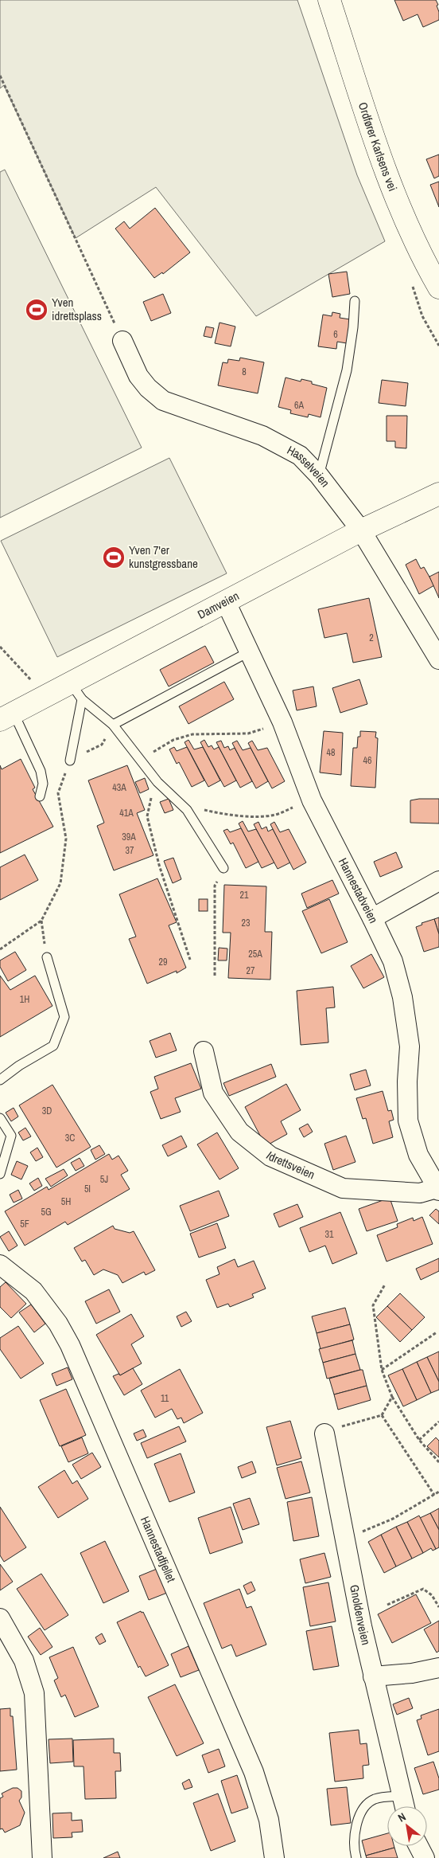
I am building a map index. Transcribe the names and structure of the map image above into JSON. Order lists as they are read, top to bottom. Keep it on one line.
{"streets":{"street":["Ordfører Karlsens vei","Hasselveien","Damveien","Hannestadveien","Idrettsveien","Hannestadfjellet","Gnoldenveien"]},"crossings":[["Hasselveien","Damveien"],["Damveien","Hannestadveien"],["Hannestadveien","Idrettsveien"]],"places":{"sports":["Yven idrettsplass","Yven 7'er kunstgressbane"]},"house_numbers":["6","8","6A","2","48","46","43A","41A","39A","37","21","23","25A","29","27","1H","3D","3C","5J","5I","5H","5G","5F","31","11"],"north":"top left"}
